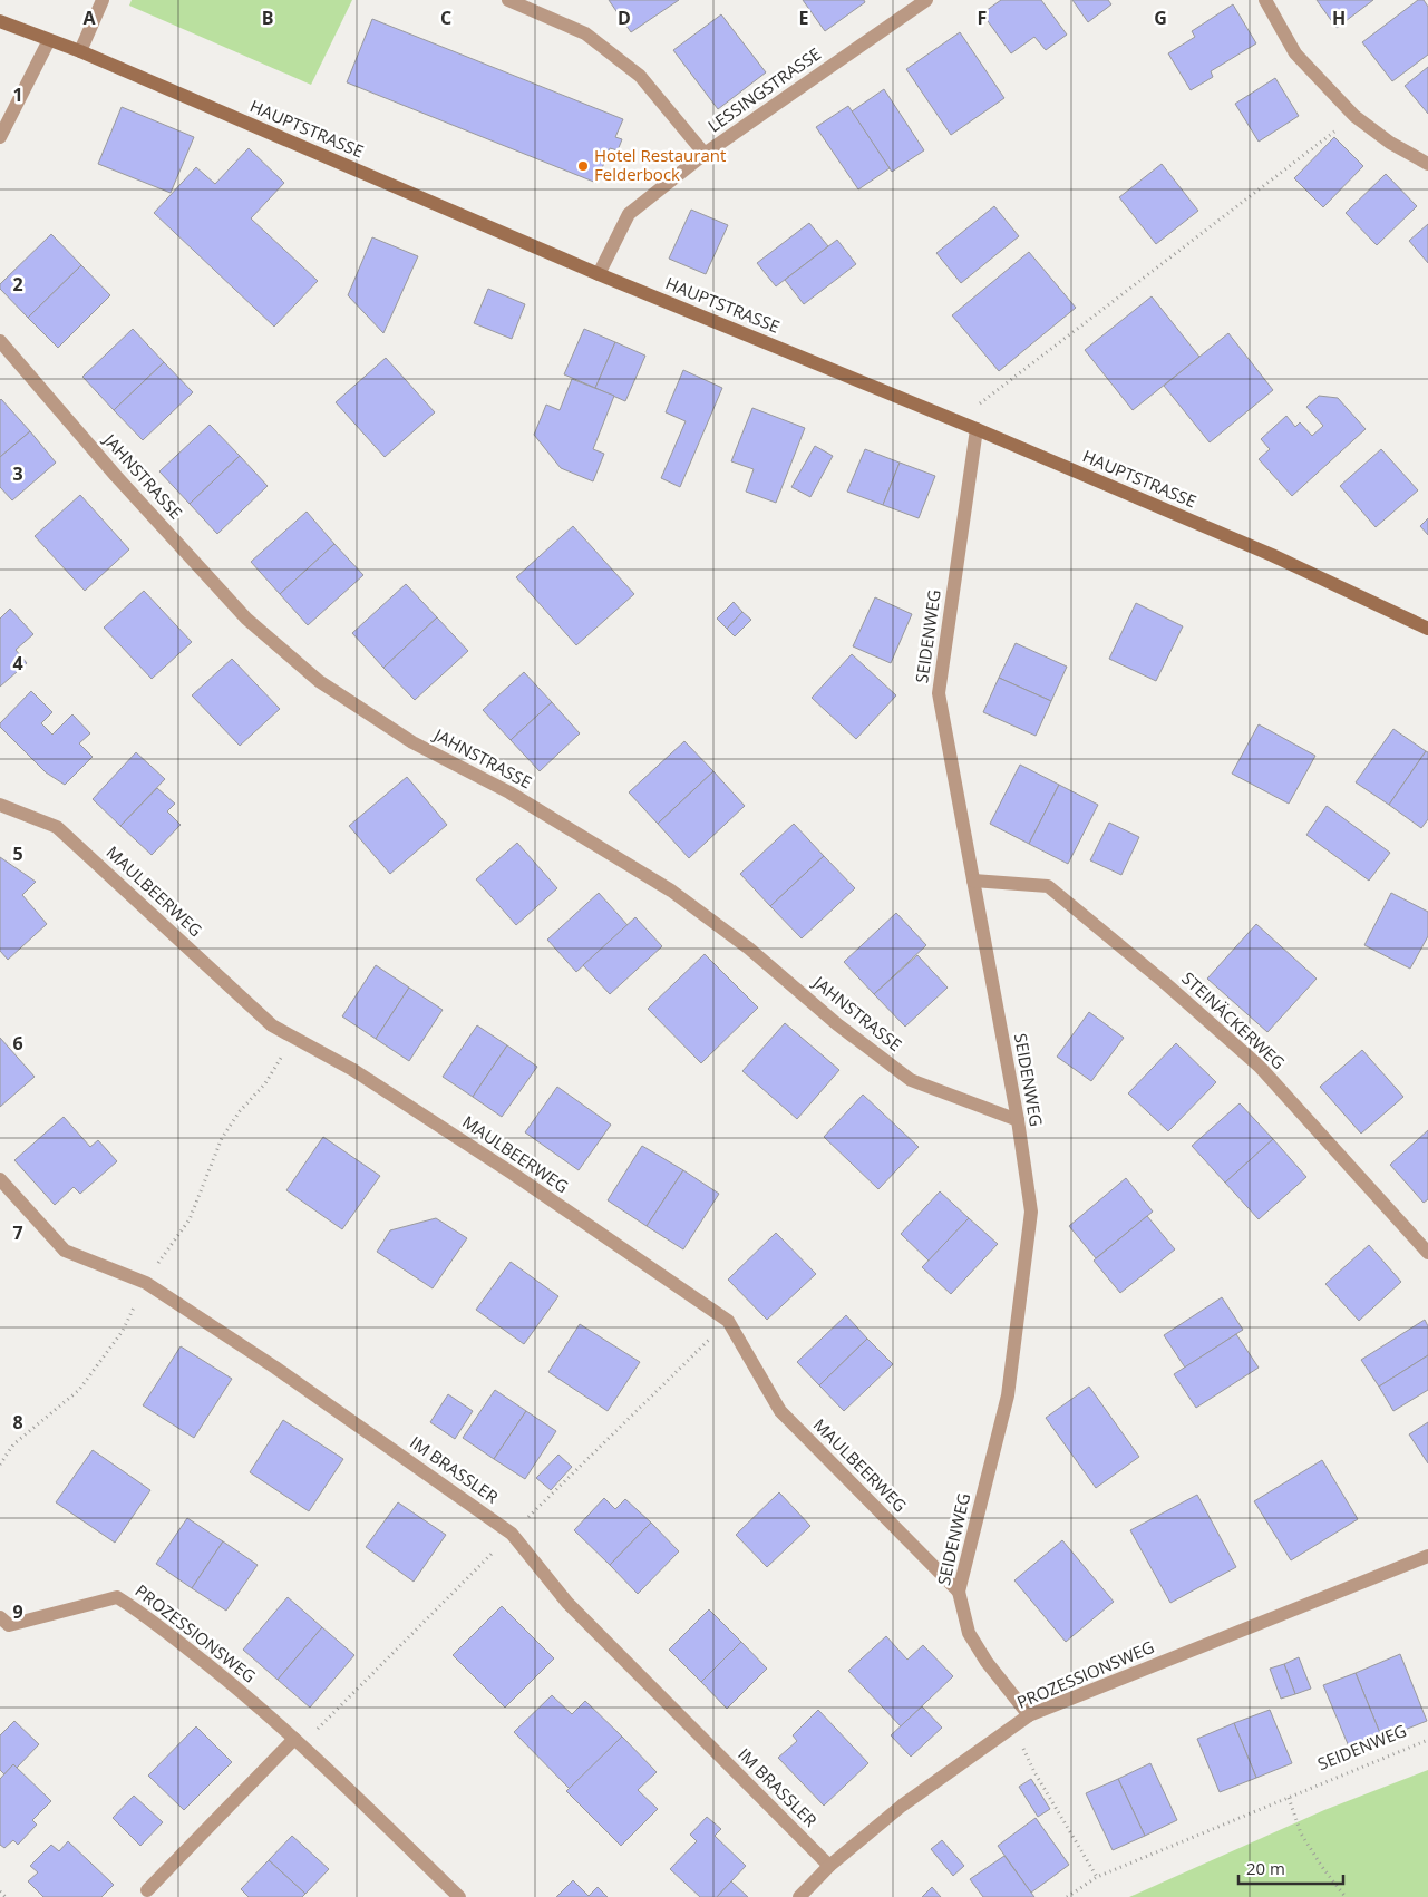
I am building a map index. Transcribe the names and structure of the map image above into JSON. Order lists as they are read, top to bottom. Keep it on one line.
{"streets":{"main road":["HAUPTSTRASSE"],"street":["LESSINGSTRASSE","JAHNSTRASSE","SEIDENWEG","MAULBEERWEG","STEINÄCKERWEG","IM BRASSLER","PROZESSIONSWEG"]},"crossings":[["LESSINGSTRASSE","HAUPTSTRASSE"],["HAUPTSTRASSE","SEIDENWEG"],["JAHNSTRASSE","SEIDENWEG"],["SEIDENWEG","MAULBEERWEG"],["SEIDENWEG","STEINÄCKERWEG"],["SEIDENWEG","PROZESSIONSWEG"],["IM BRASSLER","PROZESSIONSWEG"]],"places":["Hotel Restaurant Felderbock"],"scale_bar":"20 m","grid":{"columns":["A","B","C","D","E","F","G","H"],"rows":["1","2","3","4","5","6","7","8","9"]}}
